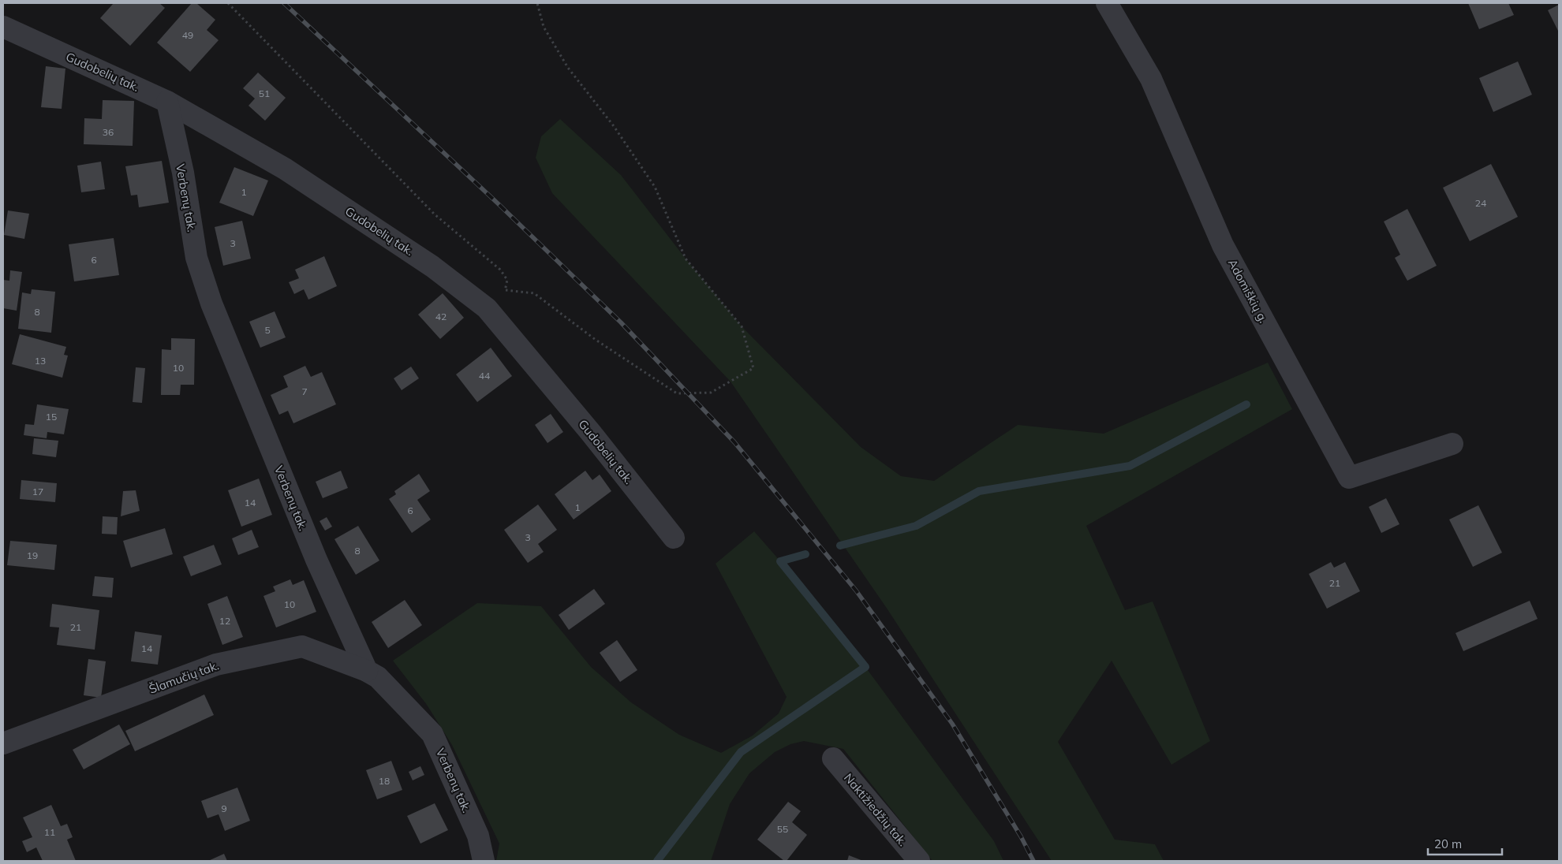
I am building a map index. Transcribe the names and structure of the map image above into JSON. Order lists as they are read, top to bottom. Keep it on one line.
{"streets":{"street":["Gudobelių tak.","Verbenų tak.","Adomiškių g.","Šlamučių tak.","Naktižiedžių tak."]},"crossings":[["Gudobelių tak.","Verbenų tak."],["Verbenų tak.","Šlamučių tak."]],"house_numbers":["49","51","36","1","24","3","6","8","42","5","13","10","44","7","15","17","14","1","6","3","8","19","21","10","12","21","14","18","9","55","11"],"scale_bar":"20 m"}
